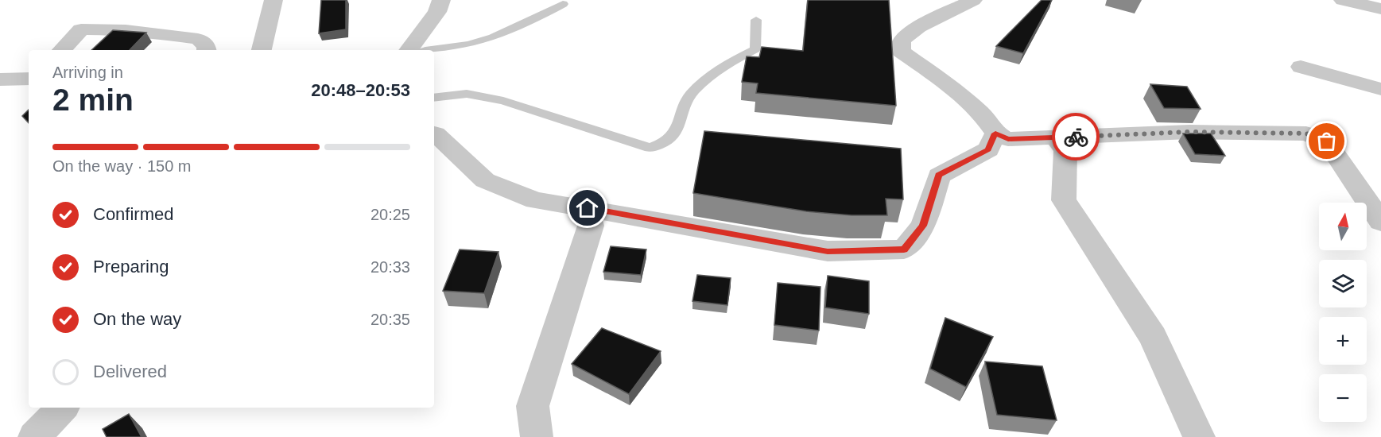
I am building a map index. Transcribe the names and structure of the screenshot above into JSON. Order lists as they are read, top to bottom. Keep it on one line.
{"north":"top","page":{"heading":["2 min","Arriving in","20:48–20:53"],"bar":"On the way · 150 m","list":[["Confirmed","20:25"],["Preparing","20:33"],["On the way","20:35"],"Delivered"],"map_buttons":["+","−"]}}
